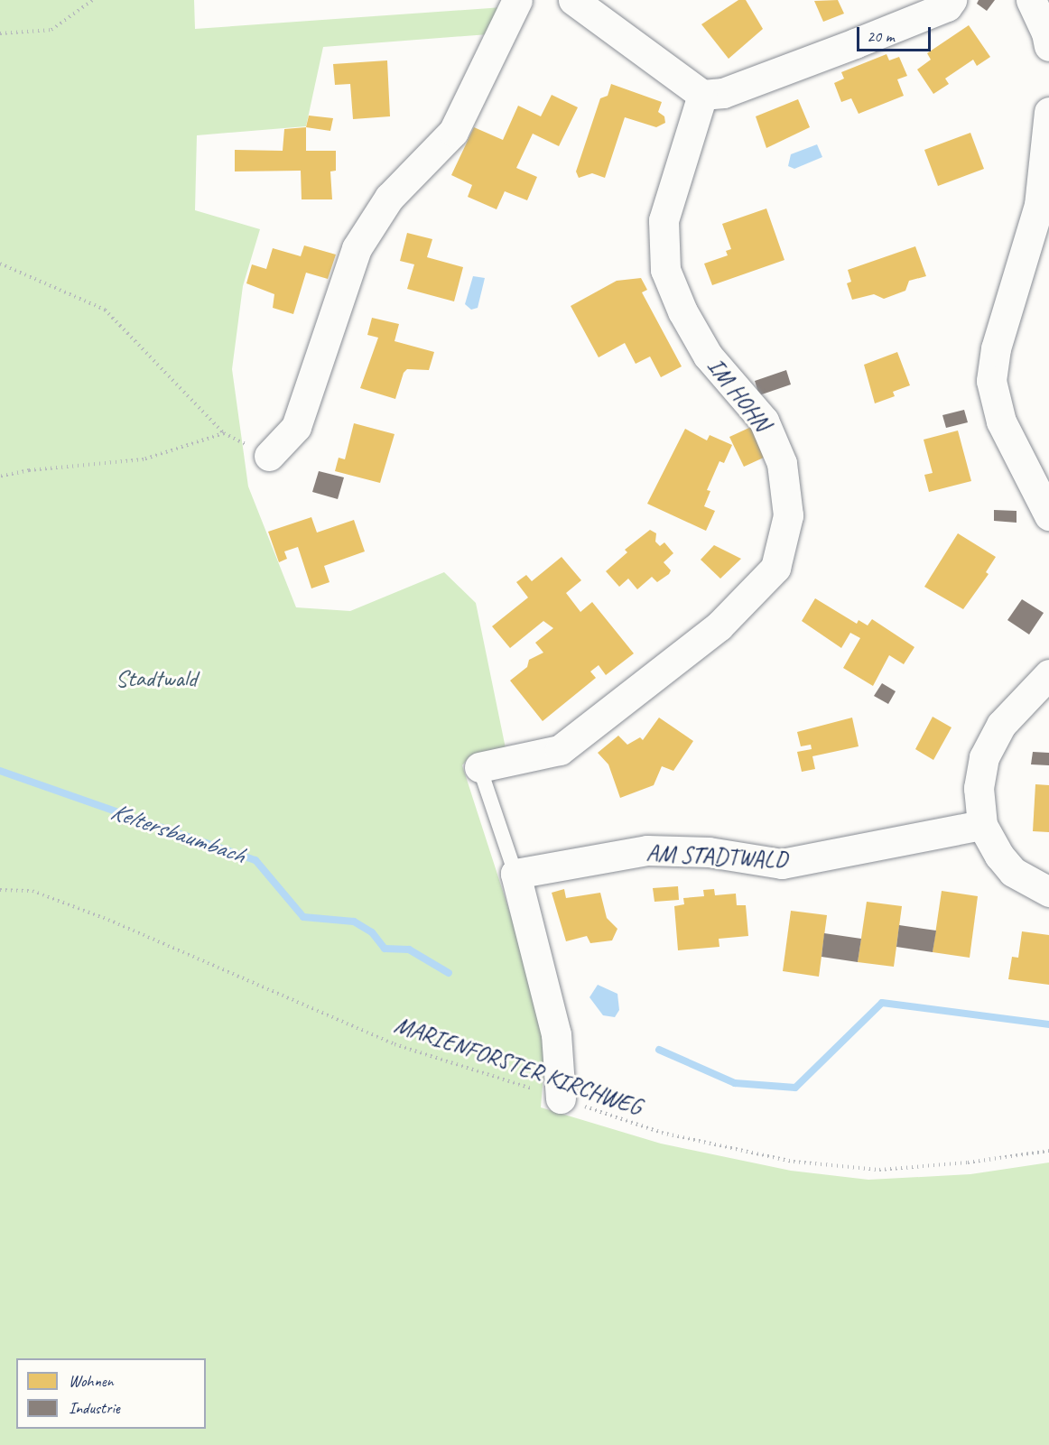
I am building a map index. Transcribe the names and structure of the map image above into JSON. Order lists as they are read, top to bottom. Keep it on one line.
{"streets":{"street":["IM HOHN","AM STADTWALD"],"path":["MARIENFORSTER KIRCHWEG"]},"water":["Keltersbaumbach"],"parks":["Stadtwald"],"legend":["Wohnen","Industrie"],"scale_bar":"20 m"}
